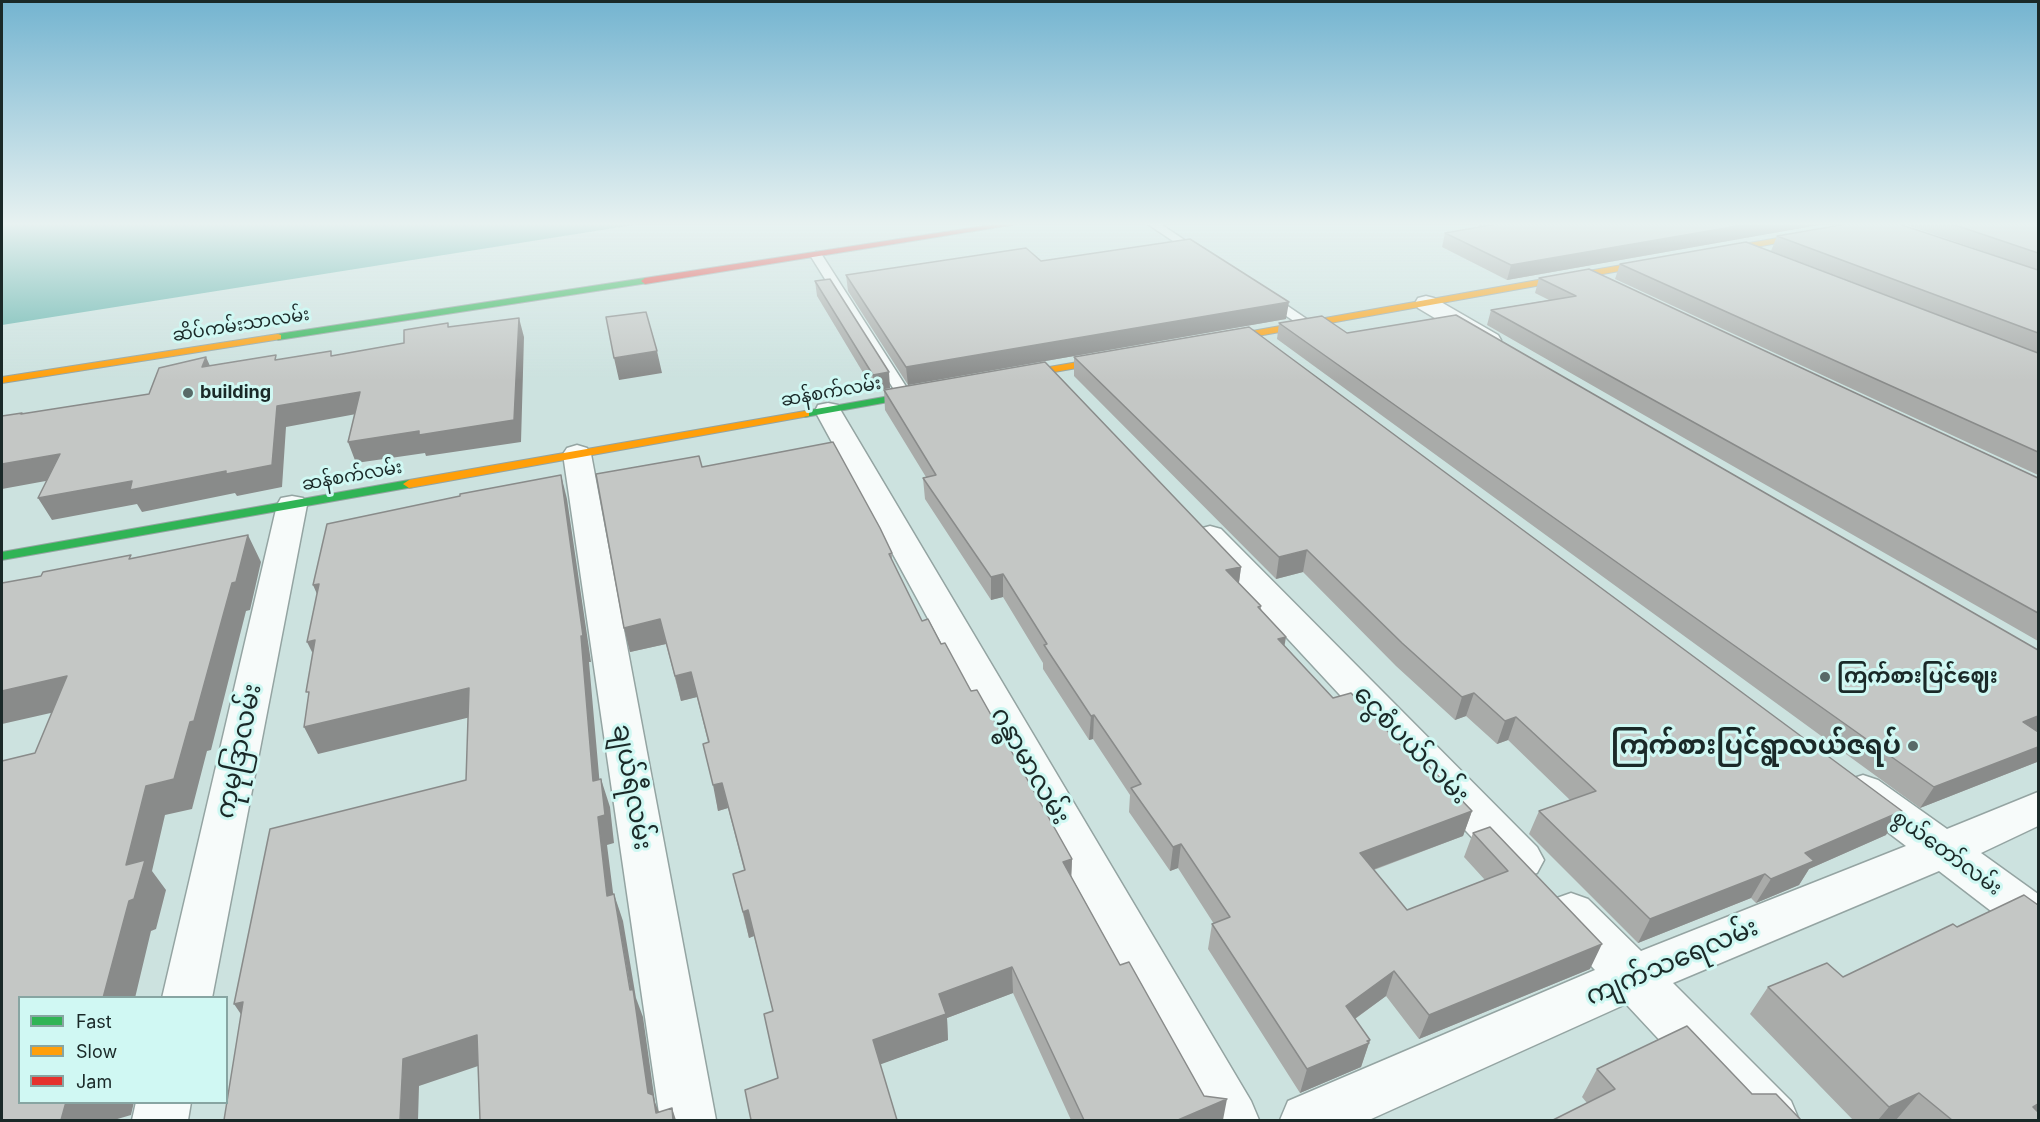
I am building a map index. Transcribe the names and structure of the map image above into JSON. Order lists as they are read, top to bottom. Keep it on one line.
{"streets":{"street":["ဆိပ်ကမ်းသာလမ်း","ဆန်စက်လမ်း","ငွေစံပယ်လမ်း","ကုမုဒြာလမ်း","ဂန္ဓာမာလမ်း","ချယ်ရီလမ်း","စွယ်တော်လမ်း","ကျက်သရေလမ်း"]},"crossings":[["ဆန်စက်လမ်း","ကုမုဒြာလမ်း"],["ဆန်စက်လမ်း","ဂန္ဓာမာလမ်း"],["ဆန်စက်လမ်း","ချယ်ရီလမ်း"],["ငွေစံပယ်လမ်း","ကျက်သရေလမ်း"],["စွယ်တော်လမ်း","ကျက်သရေလမ်း"]],"places":["building","ကြက်စားပြင်ဈေး","ကြက်စားပြင်ရွာလယ်ဇရပ်"],"legend":["Fast","Slow","Jam"]}
